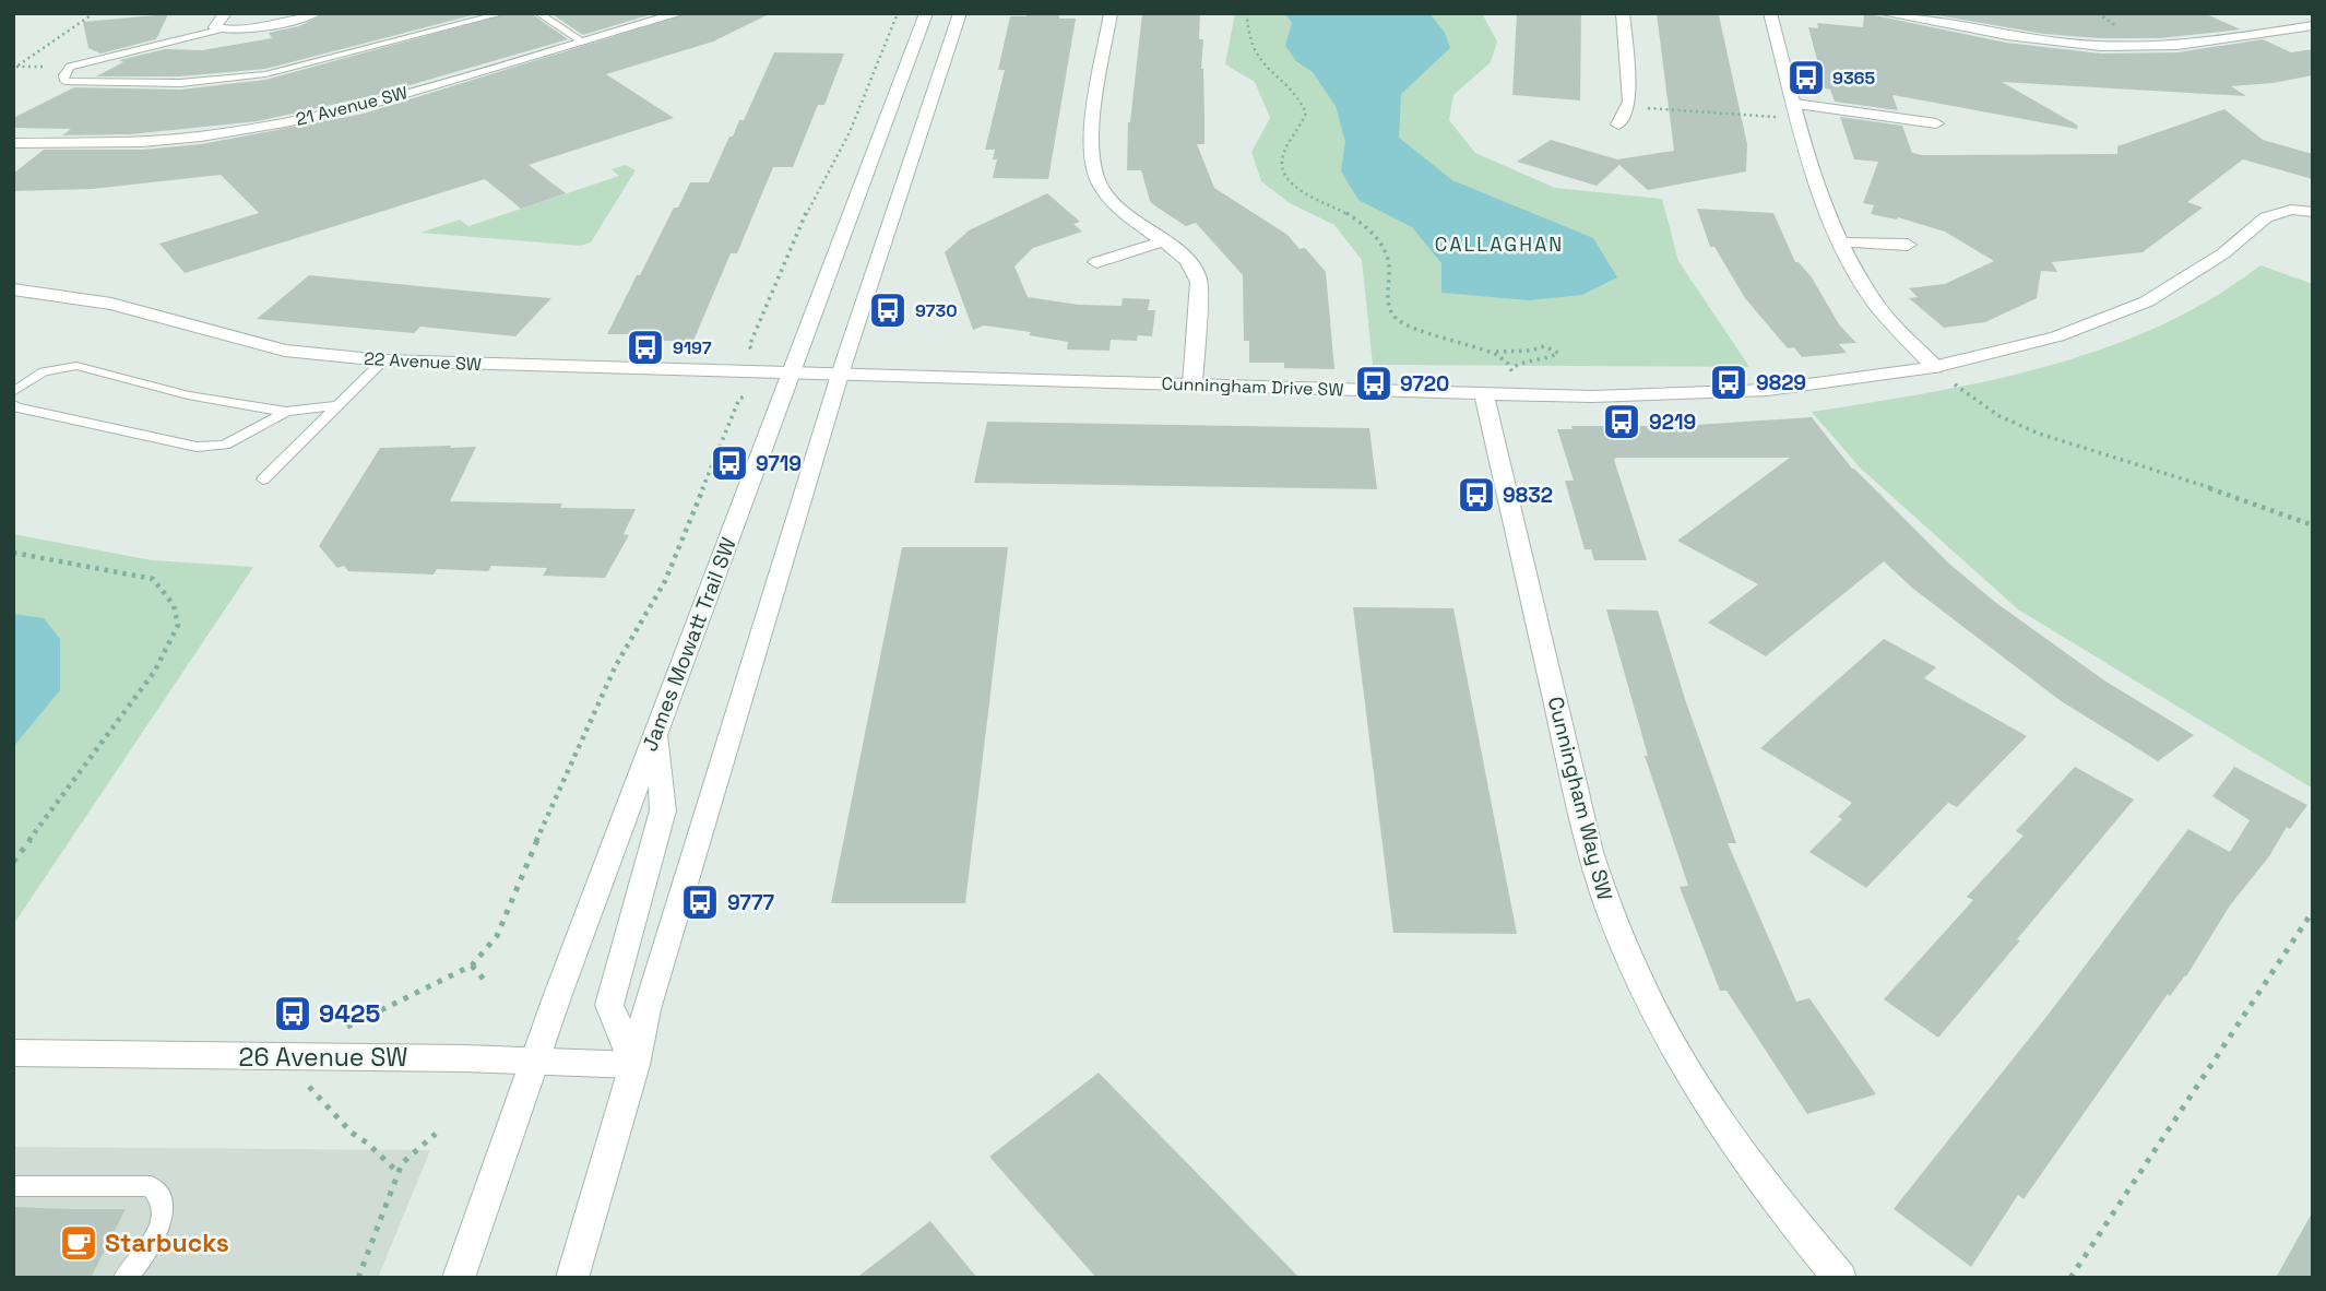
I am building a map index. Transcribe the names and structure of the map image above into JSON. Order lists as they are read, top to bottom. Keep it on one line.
{"streets":{"street":["21 Avenue SW","22 Avenue SW","Cunningham Drive SW","James Mowatt Trail SW","Cunningham Way SW","26 Avenue SW"]},"crossings":[["22 Avenue SW","Cunningham Drive SW"],["22 Avenue SW","James Mowatt Trail SW"],["Cunningham Drive SW","Cunningham Way SW"],["James Mowatt Trail SW","26 Avenue SW"]],"districts":["CALLAGHAN"],"places":{"bus stop":["9365","9730","9197","9829","9720","9219","9719","9832","9777","9425"],"cafe":["Starbucks"]}}
